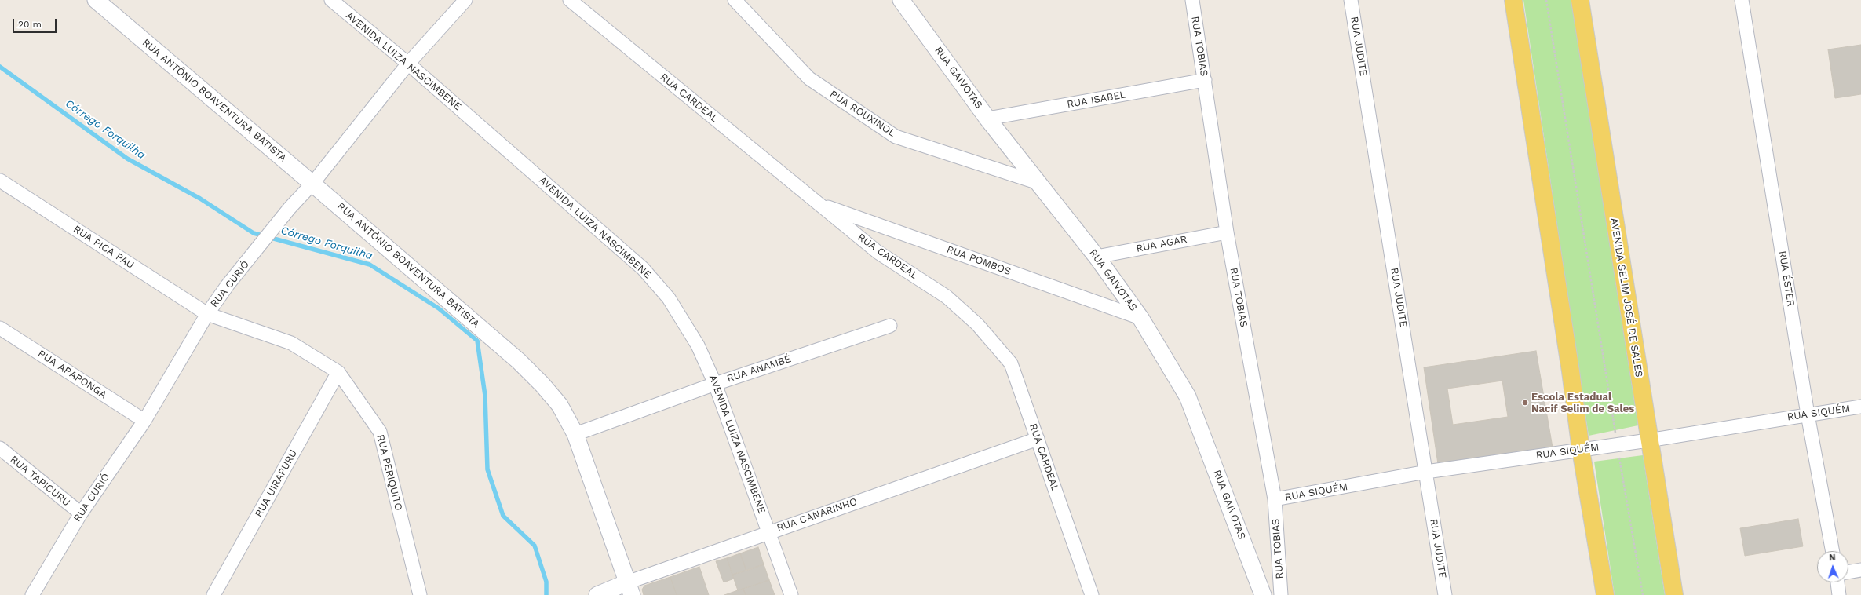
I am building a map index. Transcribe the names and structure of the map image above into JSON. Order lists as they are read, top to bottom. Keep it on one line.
{"streets":{"main road":["AVENIDA SELIM JOSÉ DE SALES"],"street":["RUA TOBIAS","RUA JUDITE","AVENIDA LUIZA NASCIMBENE","RUA GAIVOTAS","RUA CARDEAL","RUA ISABEL","RUA ANTÔNIO BOAVENTURA BATISTA","RUA ROUXINOL","RUA AGAR","RUA PICA PAU","RUA POMBOS","RUA ÉSTER","RUA CURIÓ","RUA ANAMBÉ","RUA ARAPONGA","RUA SIQUÉM","RUA PERIQUITO","RUA TAPICURU","RUA UIRAPURU","RUA CANARINHO"]},"crossings":[["RUA TOBIAS","RUA ISABEL"],["RUA TOBIAS","RUA AGAR"],["RUA TOBIAS","RUA SIQUÉM"],["RUA JUDITE","RUA SIQUÉM"],["AVENIDA LUIZA NASCIMBENE","RUA CURIÓ"],["AVENIDA LUIZA NASCIMBENE","RUA ANAMBÉ"],["AVENIDA LUIZA NASCIMBENE","RUA CANARINHO"],["RUA GAIVOTAS","RUA ISABEL"],["RUA GAIVOTAS","RUA ROUXINOL"],["RUA GAIVOTAS","RUA AGAR"],["RUA GAIVOTAS","RUA POMBOS"],["RUA CARDEAL","RUA POMBOS"],["RUA CARDEAL","RUA CANARINHO"],["RUA ANTÔNIO BOAVENTURA BATISTA","RUA CURIÓ"],["RUA ANTÔNIO BOAVENTURA BATISTA","RUA ANAMBÉ"],["RUA ANTÔNIO BOAVENTURA BATISTA","RUA CANARINHO"],["RUA PICA PAU","RUA CURIÓ"],["RUA PICA PAU","RUA PERIQUITO"],["RUA ÉSTER","RUA SIQUÉM"],["RUA CURIÓ","RUA ARAPONGA"],["RUA CURIÓ","RUA PERIQUITO"],["RUA CURIÓ","RUA TAPICURU"],["AVENIDA SELIM JOSÉ DE SALES","RUA SIQUÉM"],["RUA PERIQUITO","RUA UIRAPURU"]],"water":["Córrego Forquilha"],"places":["Escola Estadual Nacif Selim de Sales"],"scale_bar":"20 m","north":"top"}
